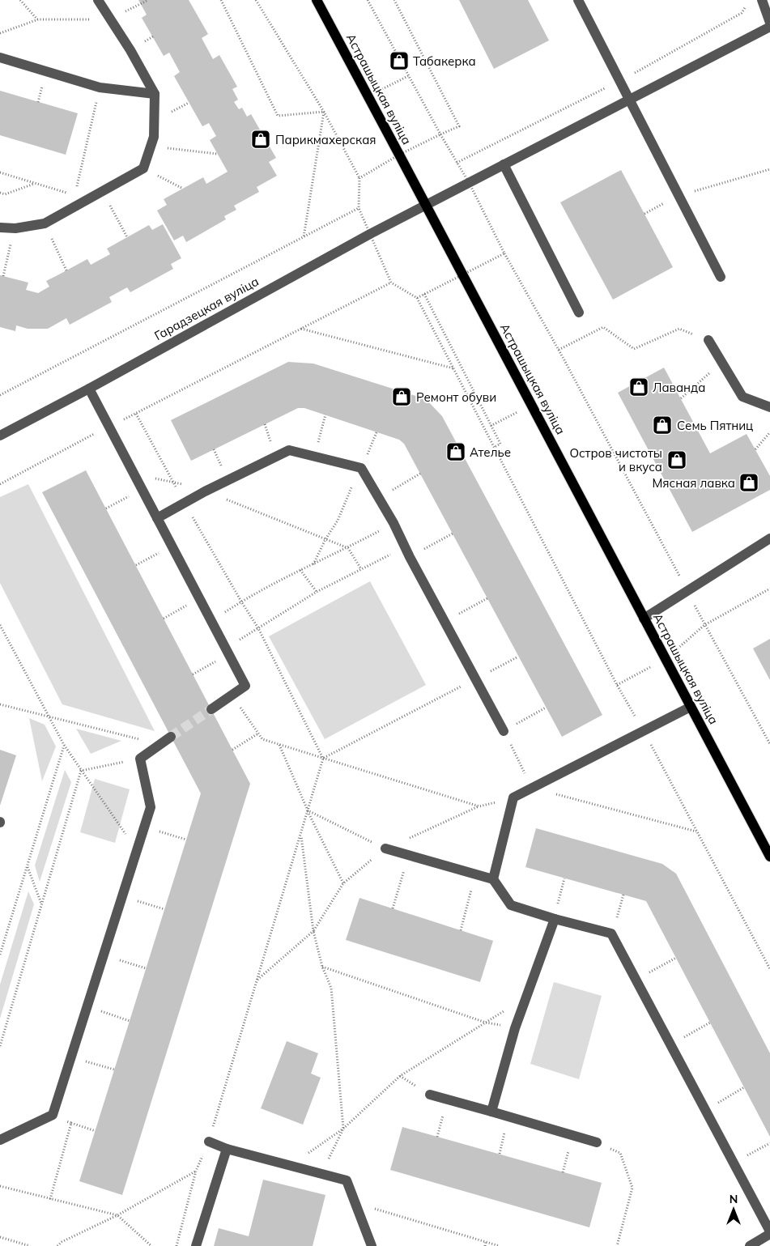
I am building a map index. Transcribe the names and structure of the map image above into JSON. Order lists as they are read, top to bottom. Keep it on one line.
{"streets":{"main road":["Астрашыцкая вуліца"],"street":["Гарадзецкая вуліца"]},"crossings":[["Астрашыцкая вуліца","Гарадзецкая вуліца"]],"places":{"shop":["Табакерка","Парикмахерская","Лаванда","Ремонт обуви","Семь Пятниц","Ателье","Остров чистоты и вкуса","Мясная лавка"]},"north":"top"}
